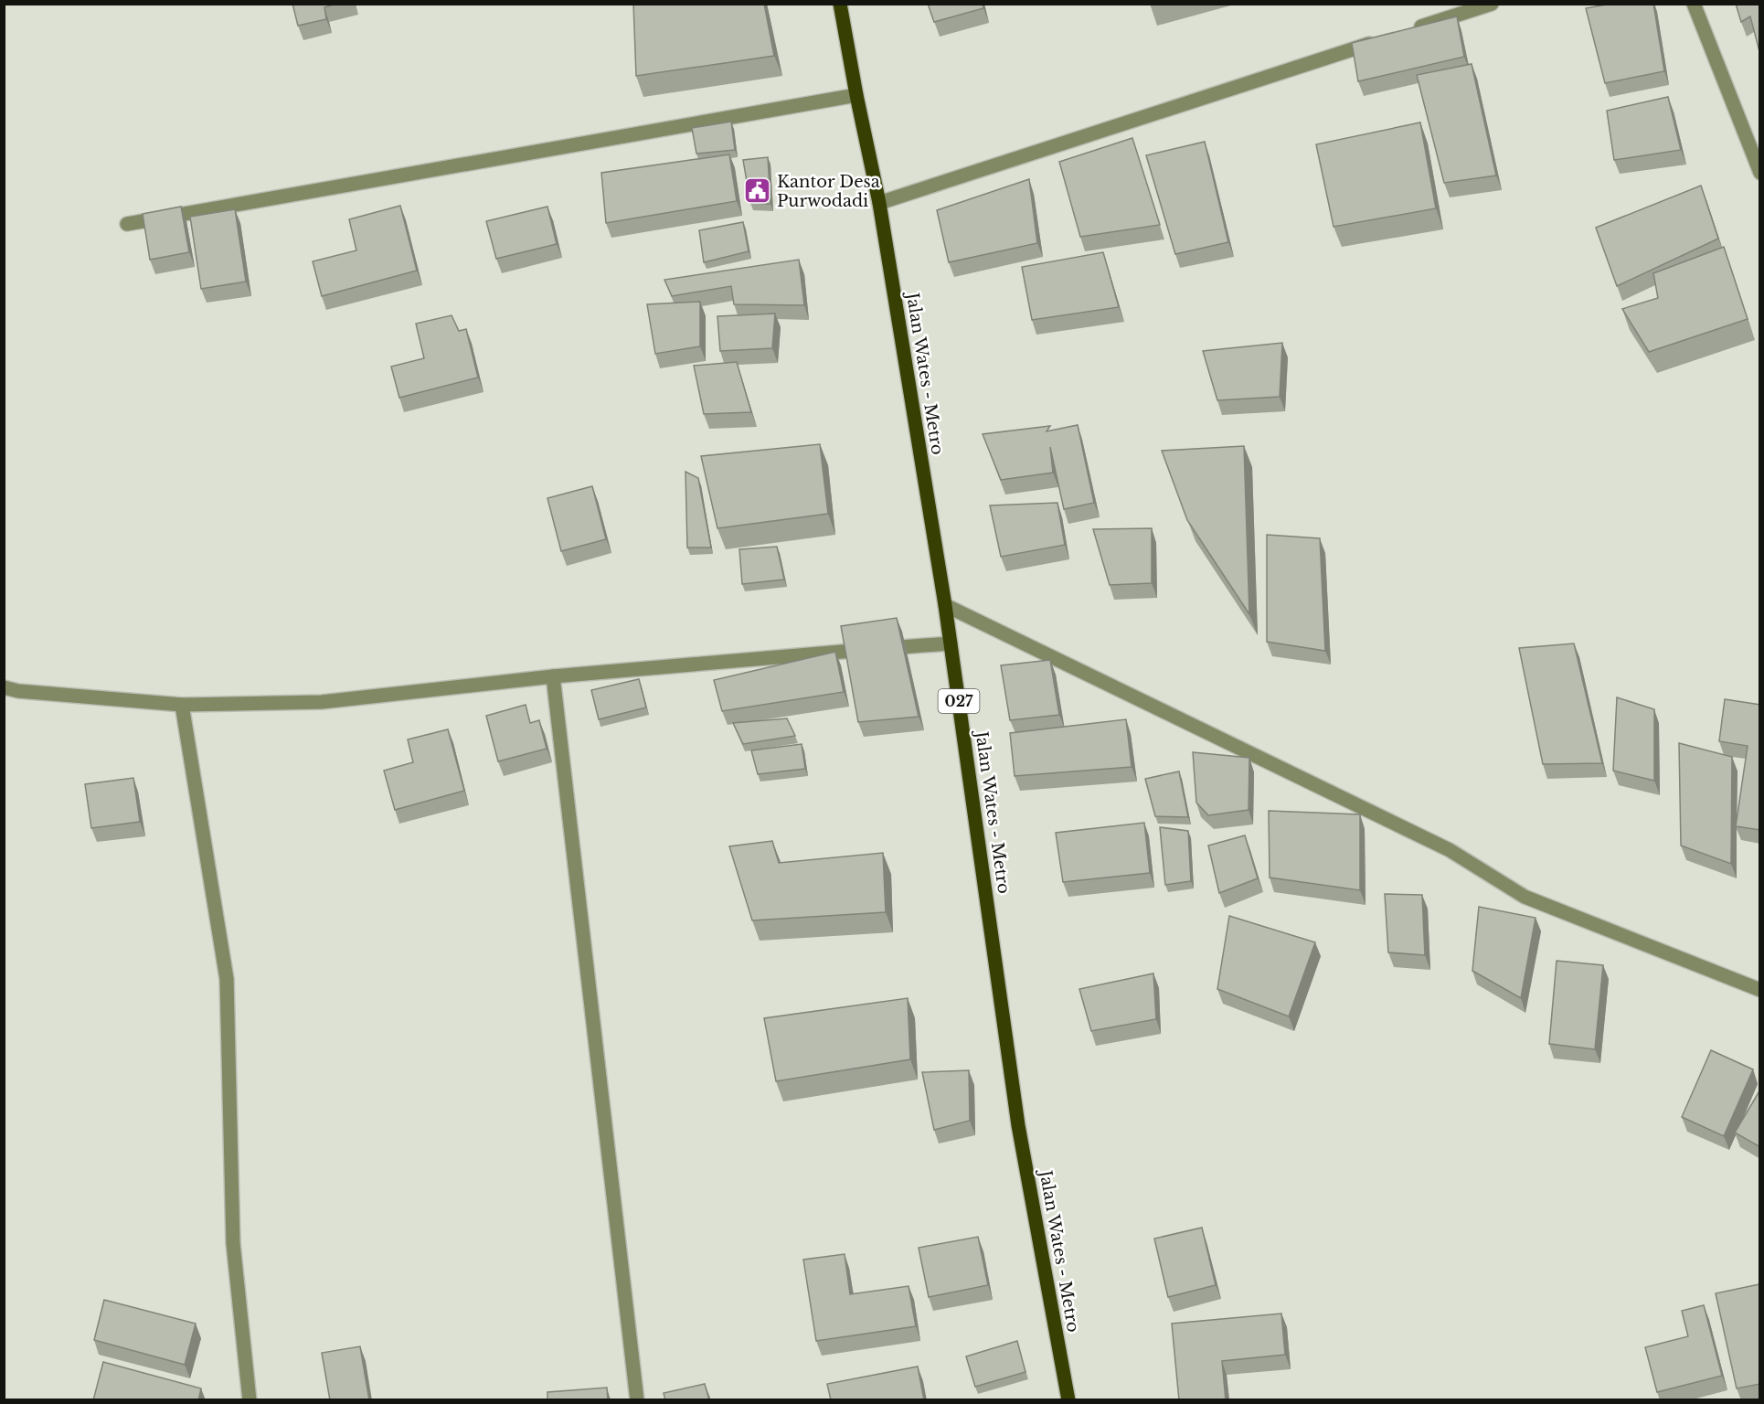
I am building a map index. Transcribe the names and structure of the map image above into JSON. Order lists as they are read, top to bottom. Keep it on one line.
{"streets":{"main road":["Jalan Wates - Metro","027"]},"places":{"public building":["Kantor Desa Purwodadi"]}}
